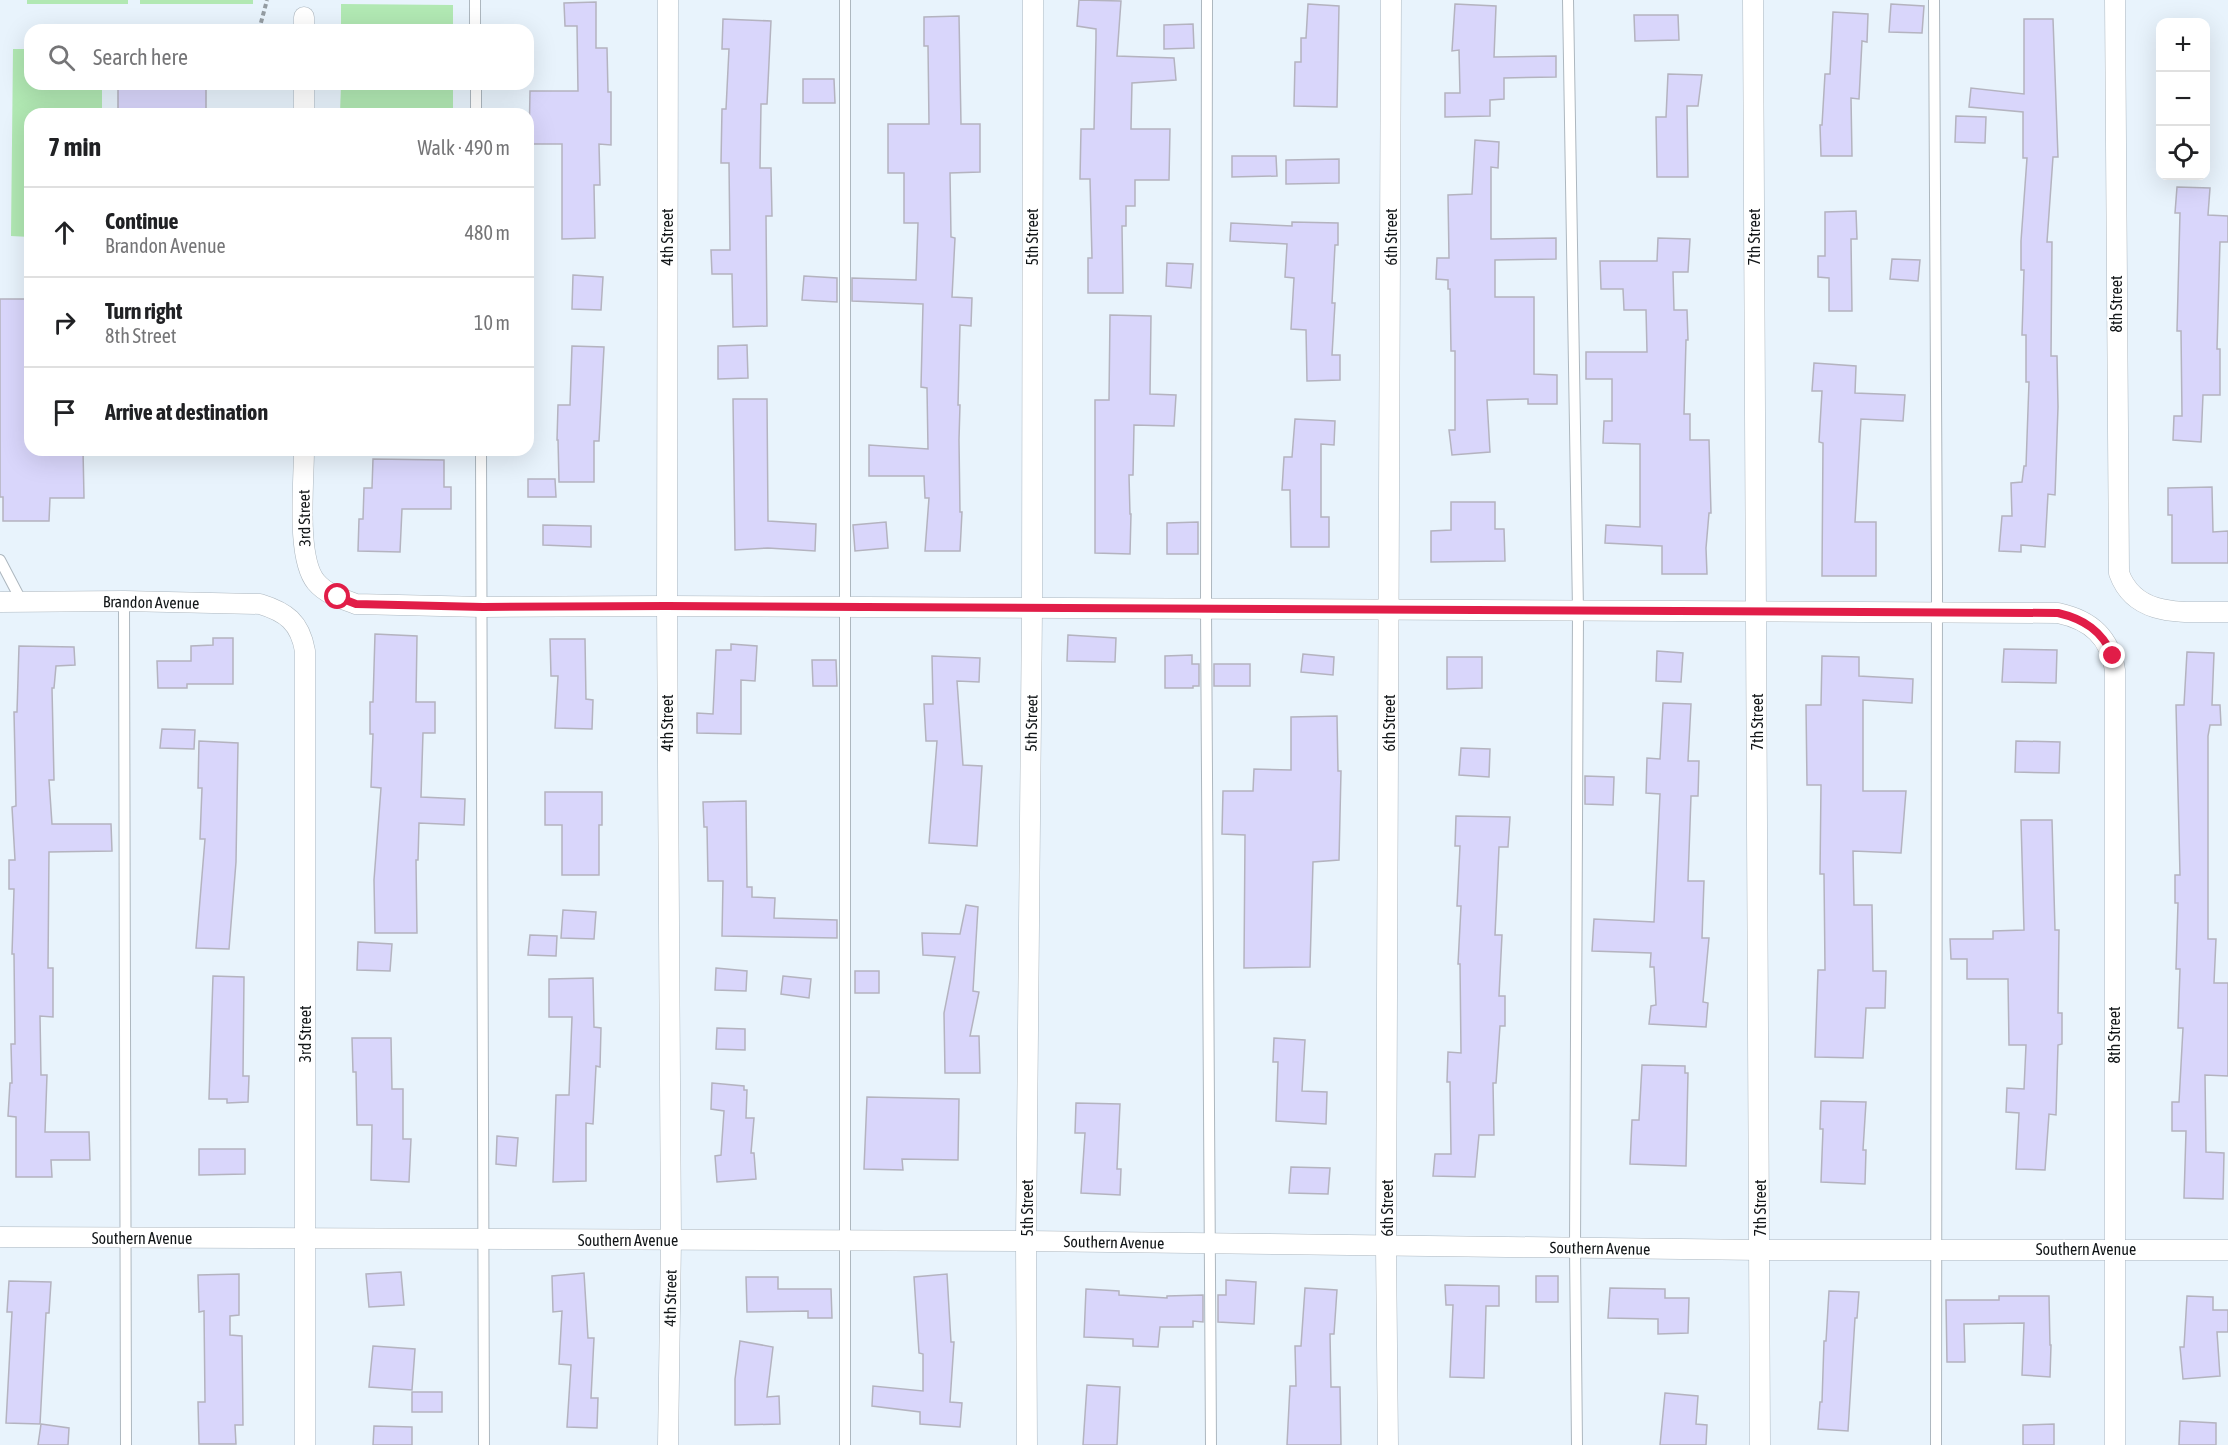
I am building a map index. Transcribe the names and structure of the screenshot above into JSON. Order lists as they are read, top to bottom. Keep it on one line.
{"streets":{"street":["4th Street","5th Street","6th Street","7th Street","8th Street","3rd Street","Brandon Avenue","Southern Avenue"]},"crossings":[["4th Street","Southern Avenue"],["5th Street","Southern Avenue"],["6th Street","Southern Avenue"],["7th Street","Southern Avenue"],["8th Street","Southern Avenue"],["3rd Street","Brandon Avenue"],["3rd Street","Southern Avenue"]],"page":{"map_buttons":["+","−"],"search":"Search here","heading":["7 min","Walk · 490 m"],"list":[["Continue","Brandon Avenue","480 m"],["Turn right","8th Street","10 m"],"Arrive at destination"]}}
